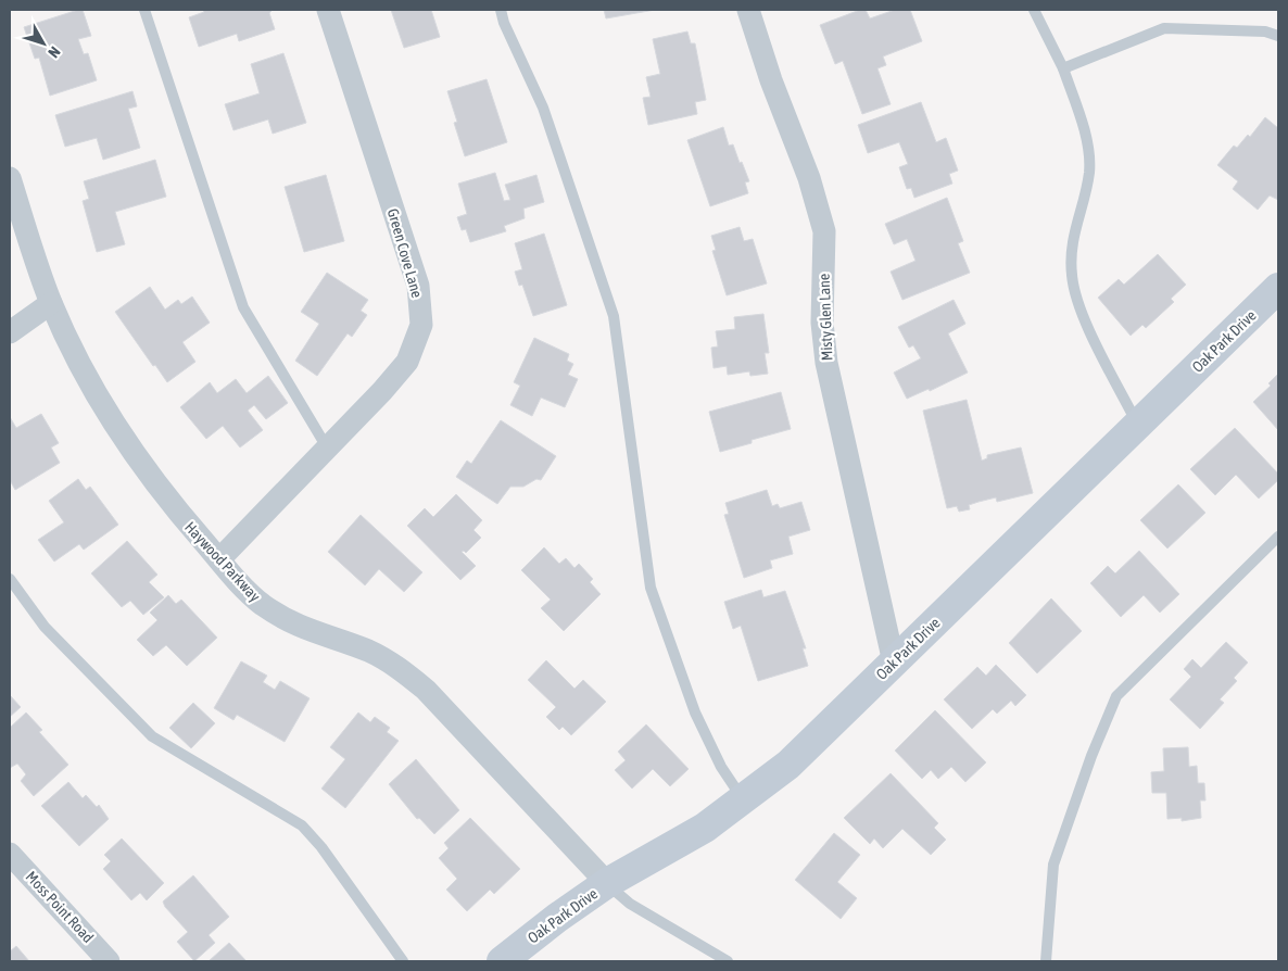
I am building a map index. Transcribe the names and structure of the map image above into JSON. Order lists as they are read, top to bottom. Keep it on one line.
{"streets":{"street":["Green Cove Lane","Misty Glen Lane","Oak Park Drive","Haywood Parkway","Moss Point Road"]},"crossings":[["Green Cove Lane","Haywood Parkway"],["Misty Glen Lane","Oak Park Drive"],["Oak Park Drive","Haywood Parkway"]],"north":"bottom right"}
